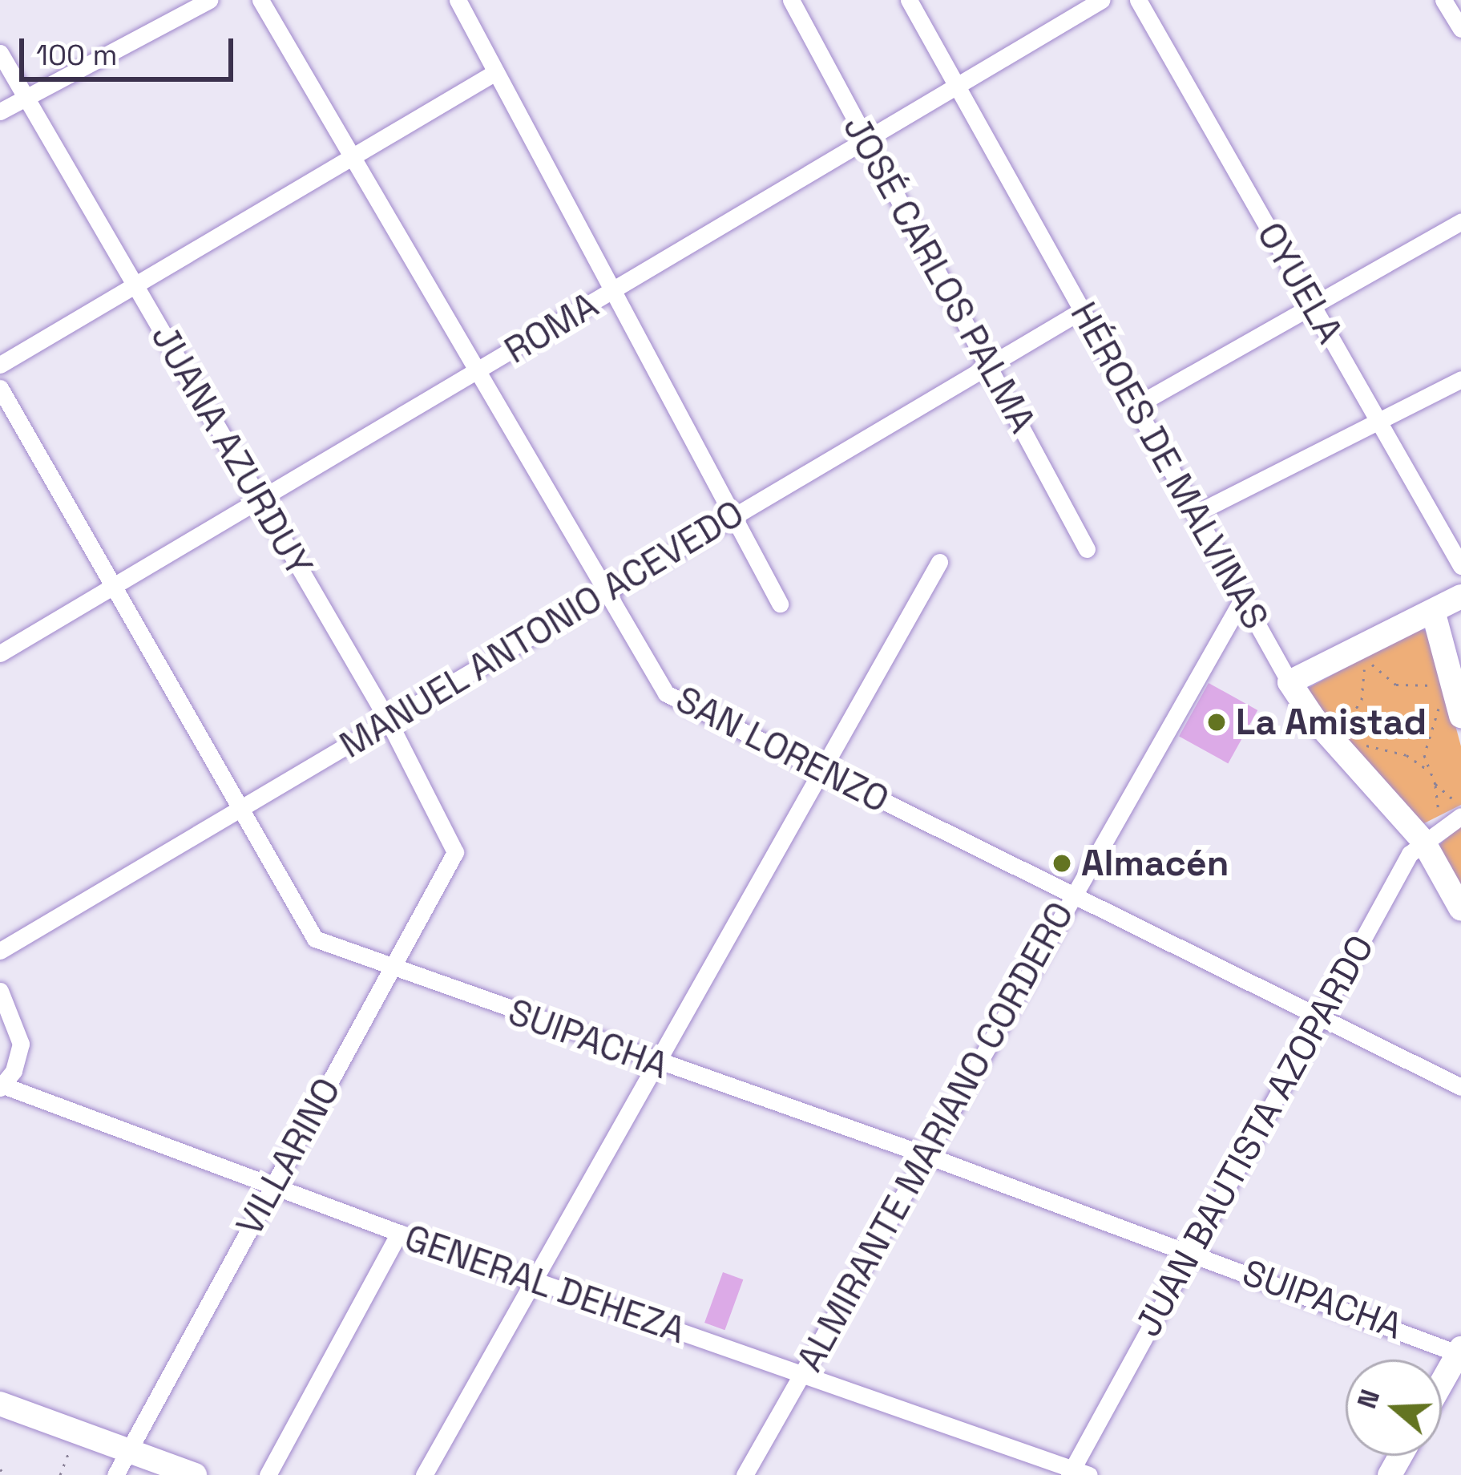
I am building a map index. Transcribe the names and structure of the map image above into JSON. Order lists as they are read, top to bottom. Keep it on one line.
{"streets":{"street":["JOSÉ CARLOS PALMA","OYUELA","ROMA","JUANA AZURDUY","HÉROES DE MALVINAS","MANUEL ANTONIO ACEVEDO","SAN LORENZO","SUIPACHA","JUAN BAUTISTA AZOPARDO","ALMIRANTE MARIANO CORDERO","VILLARINO","GENERAL DEHEZA"]},"crossings":[["JOSÉ CARLOS PALMA","ROMA"],["JOSÉ CARLOS PALMA","MANUEL ANTONIO ACEVEDO"],["ROMA","JUANA AZURDUY"],["ROMA","HÉROES DE MALVINAS"],["ROMA","SAN LORENZO"],["ROMA","SUIPACHA"],["JUANA AZURDUY","MANUEL ANTONIO ACEVEDO"],["JUANA AZURDUY","VILLARINO"],["HÉROES DE MALVINAS","MANUEL ANTONIO ACEVEDO"],["HÉROES DE MALVINAS","JUAN BAUTISTA AZOPARDO"],["HÉROES DE MALVINAS","ALMIRANTE MARIANO CORDERO"],["MANUEL ANTONIO ACEVEDO","SAN LORENZO"],["MANUEL ANTONIO ACEVEDO","SUIPACHA"],["SAN LORENZO","JUAN BAUTISTA AZOPARDO"],["SAN LORENZO","ALMIRANTE MARIANO CORDERO"],["SUIPACHA","JUAN BAUTISTA AZOPARDO"],["SUIPACHA","ALMIRANTE MARIANO CORDERO"],["SUIPACHA","VILLARINO"],["JUAN BAUTISTA AZOPARDO","GENERAL DEHEZA"],["ALMIRANTE MARIANO CORDERO","GENERAL DEHEZA"],["VILLARINO","GENERAL DEHEZA"]],"places":["La Amistad","Almacén"],"scale_bar":"100 m","north":"left"}
